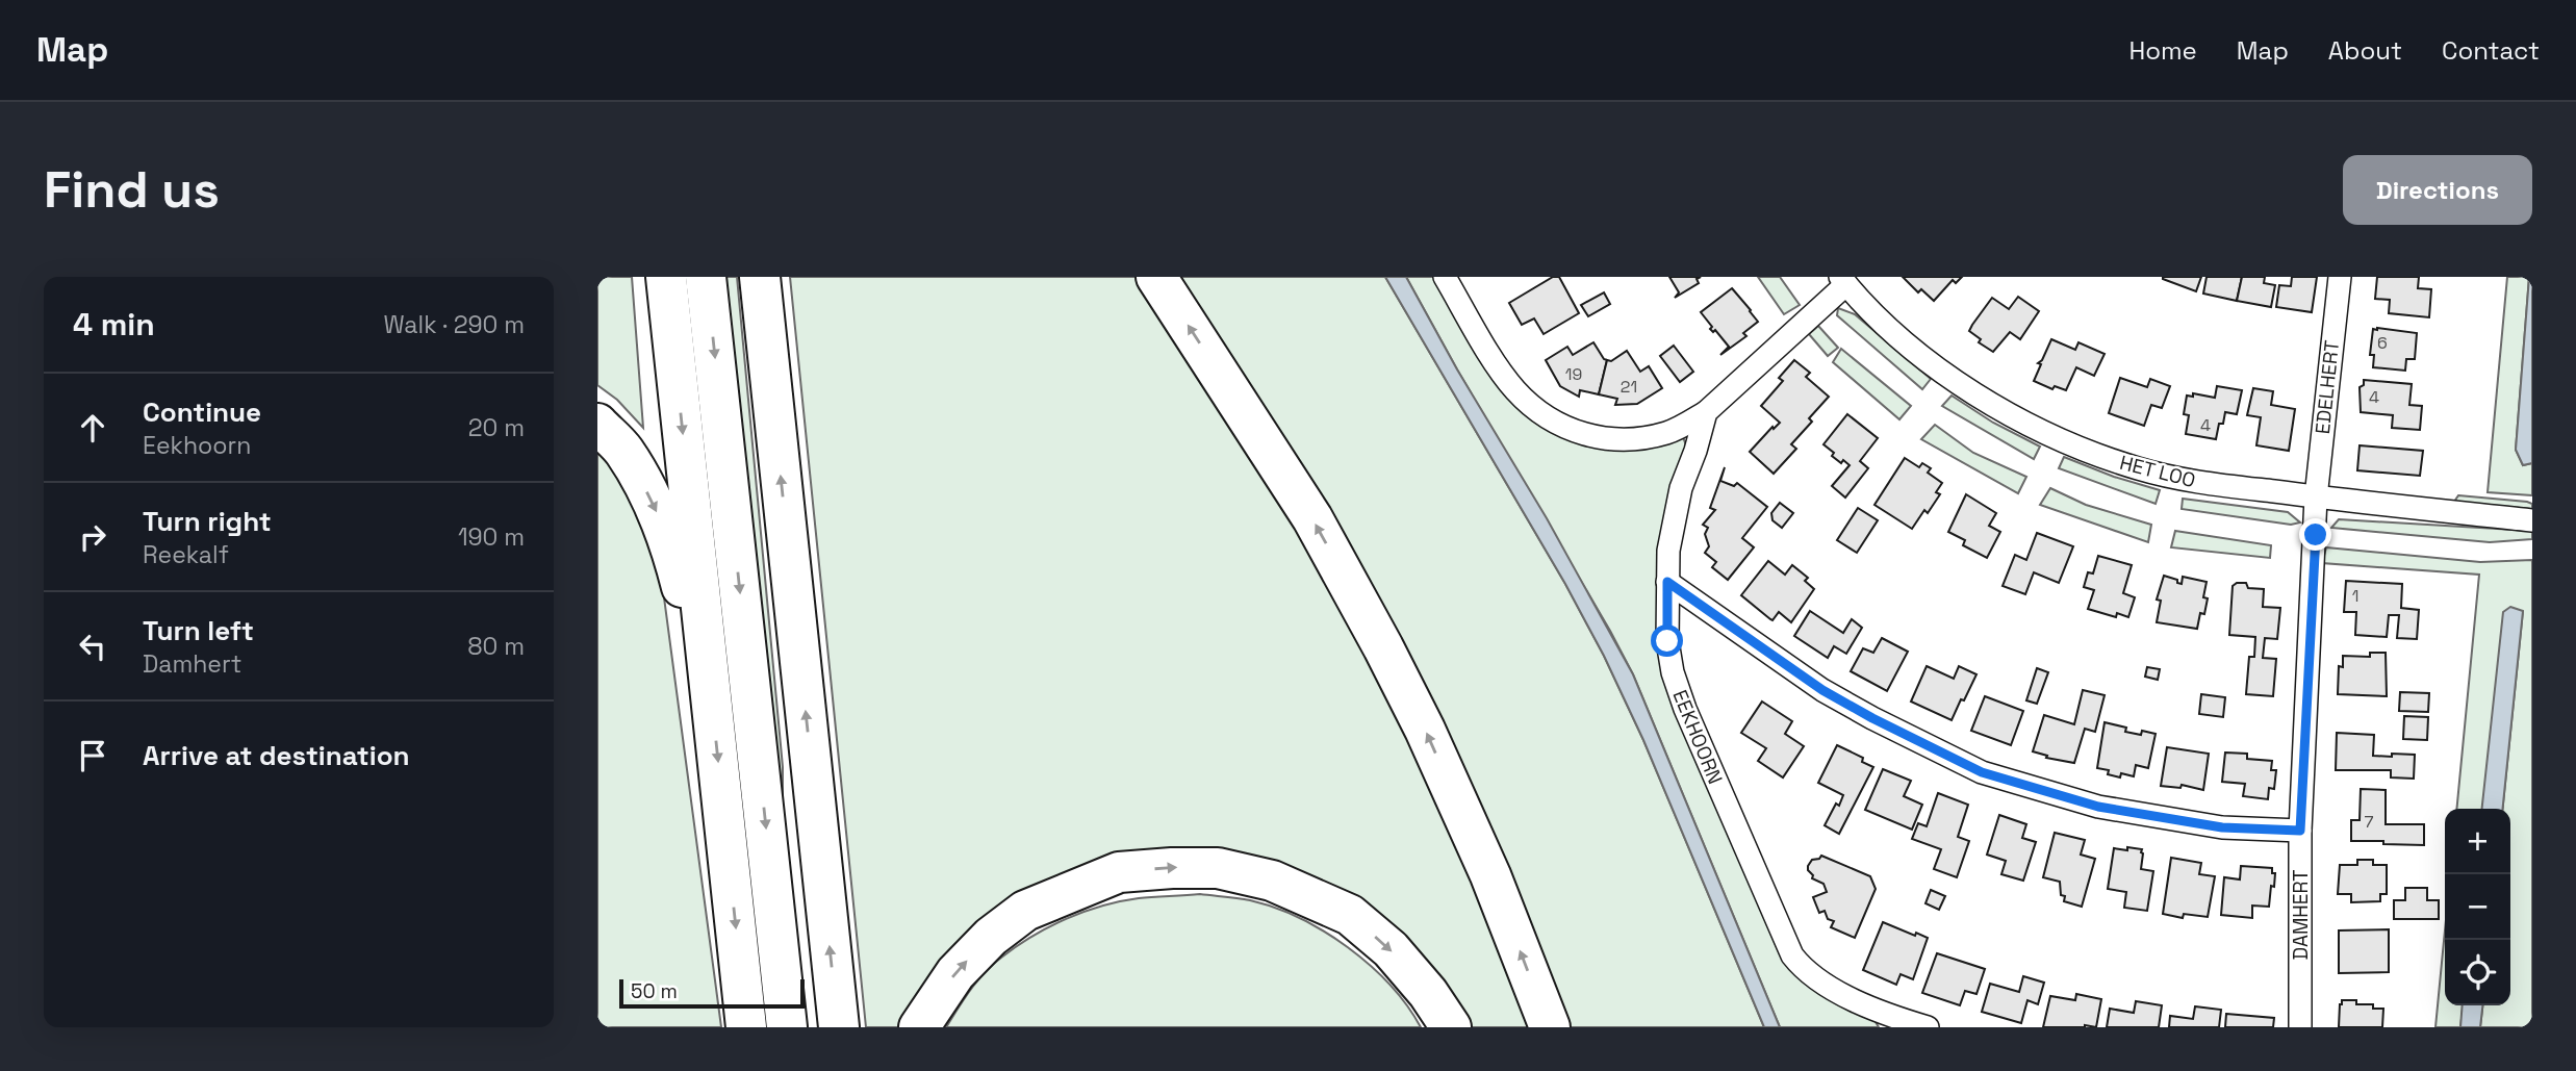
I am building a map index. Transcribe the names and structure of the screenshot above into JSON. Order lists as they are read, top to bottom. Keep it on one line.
{"streets":{"street":["EDELHERT","HET LOO","EEKHOORN","DAMHERT"]},"crossings":[["EDELHERT","HET LOO"],["EDELHERT","DAMHERT"],["HET LOO","DAMHERT"]],"house_numbers":["6","19","21","4","4","1","7"],"scale_bar":"50 m","page":{"header":"Map","nav":["Home","Map","About","Contact"],"buttons":"Directions","title":"Find us","heading":["4 min","Walk · 290 m"],"list":[["Continue","Eekhoorn","20 m"],["Turn right","Reekalf","190 m"],["Turn left","Damhert","80 m"],"Arrive at destination"],"map_buttons":["+","−"],"scale":"50 m"}}
